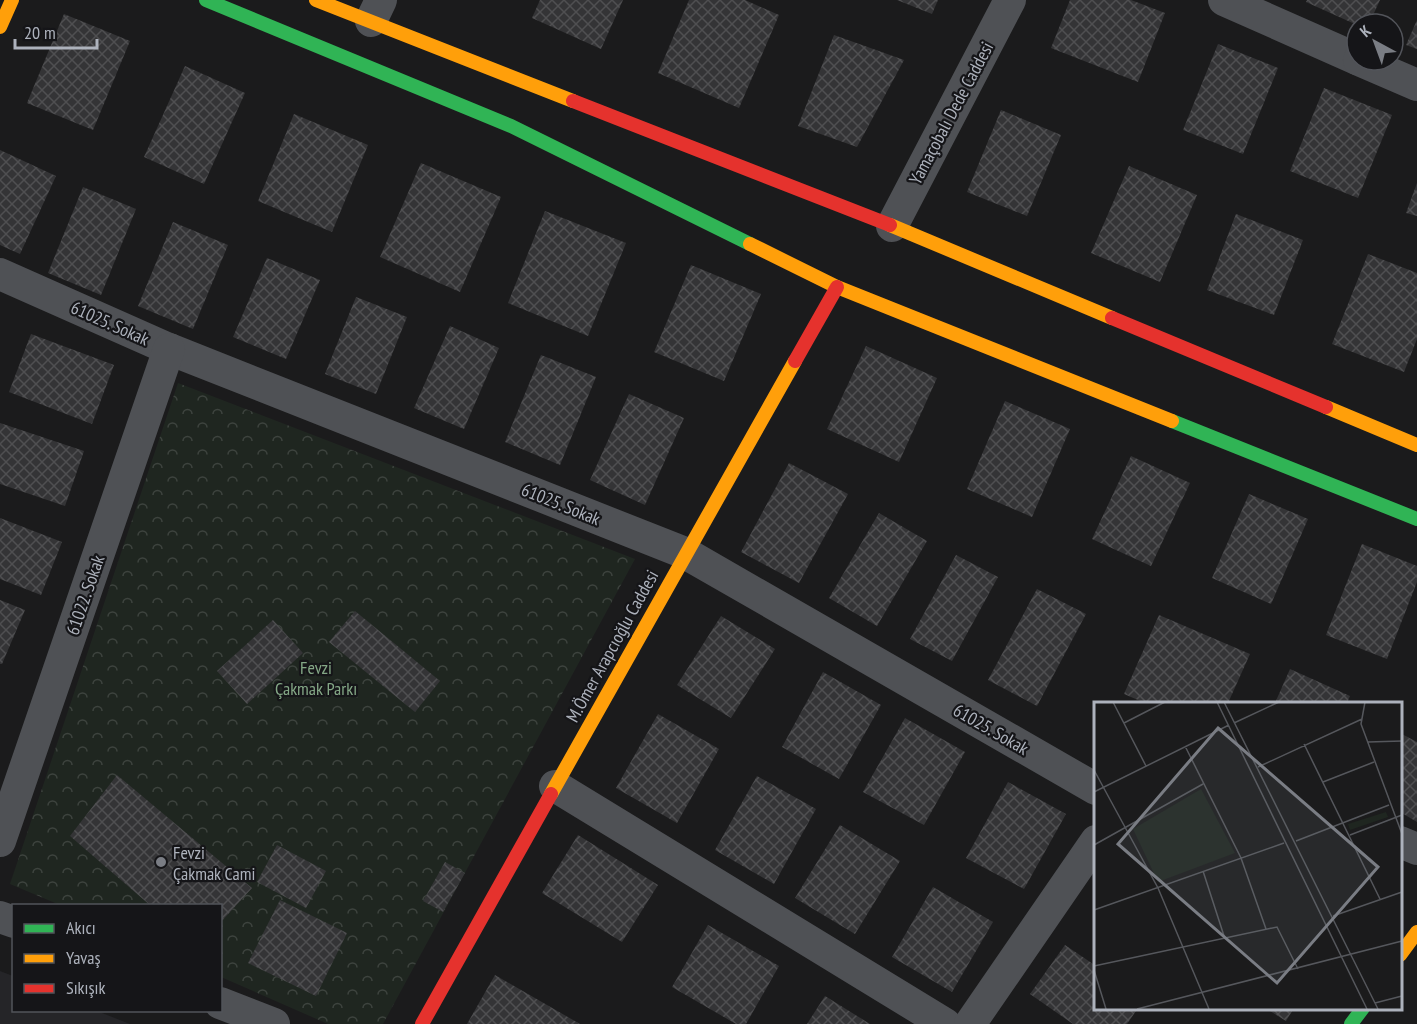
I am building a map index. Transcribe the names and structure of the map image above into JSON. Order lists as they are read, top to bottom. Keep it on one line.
{"streets":{"main road":["M.Ömer Arapcıoğlu Caddesi"],"street":["Yamaçobalı Dede Caddesi","61025. Sokak","61022. Sokak"]},"crossings":[["61025. Sokak","61022. Sokak"],["61025. Sokak","M.Ömer Arapcıoğlu Caddesi"]],"parks":["Fevzi Çakmak Parkı"],"places":["Fevzi Çakmak Cami"],"legend":["Akıcı","Yavaş","Sıkışık"],"scale_bar":"20 m","north":"top left"}
